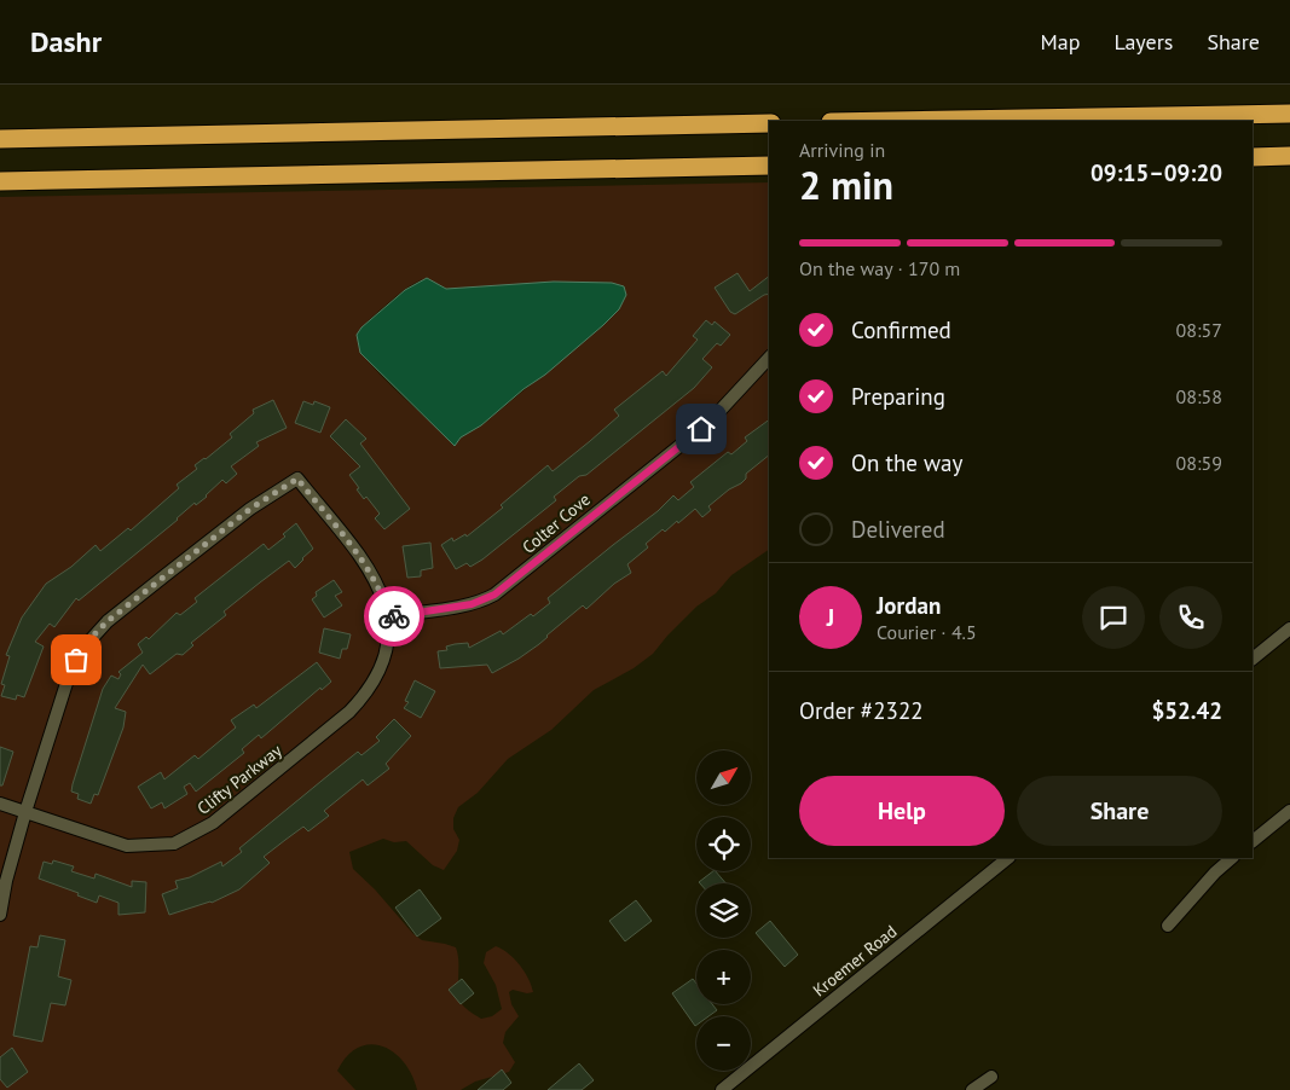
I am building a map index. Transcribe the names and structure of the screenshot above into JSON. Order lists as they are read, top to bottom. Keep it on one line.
{"streets":{"street":["Colter Cove","Clifty Parkway","Kroemer Road"]},"crossings":[["Colter Cove","Clifty Parkway"]],"north":"top right","page":{"header":"Dashr","nav":["Map","Layers","Share"],"heading":["2 min","Arriving in","09:15–09:20"],"panel":["Jordan","Courier · 4.5","Order #2322","$52.42"],"bar":"On the way · 170 m","list":[["Confirmed","08:57"],["Preparing","08:58"],["On the way","08:59"],"Delivered"],"round":"J","map_buttons":["+","−"],"buttons":["Help","Share"]}}
